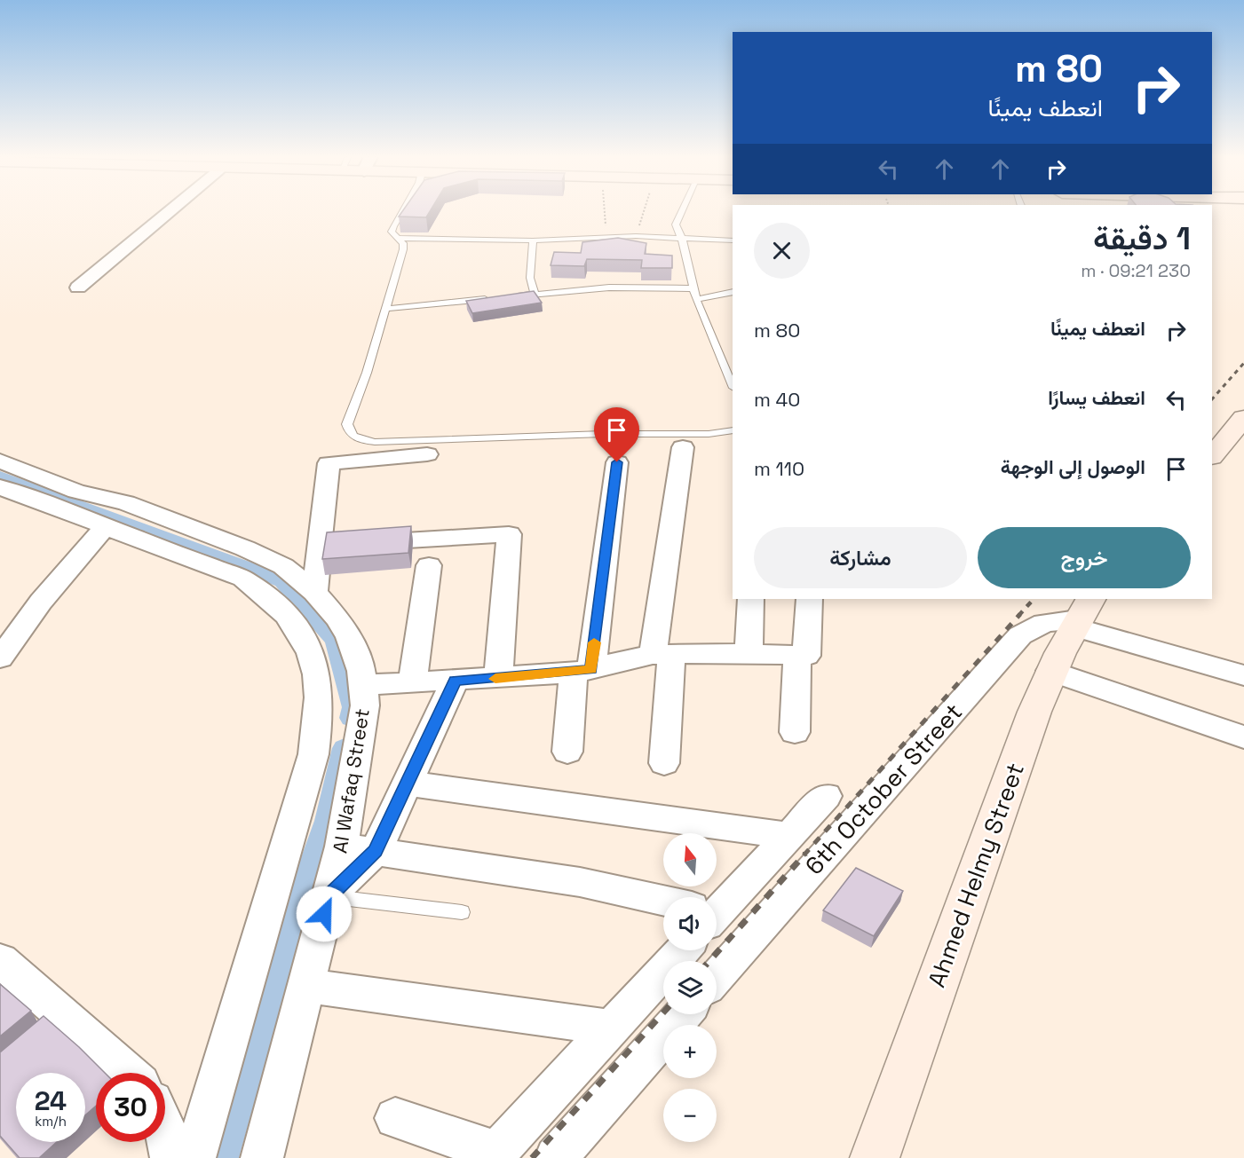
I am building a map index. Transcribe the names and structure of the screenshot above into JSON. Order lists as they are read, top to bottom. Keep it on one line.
{"streets":{"main road":["Ahmed Helmy Street"],"street":["Al Wafaq Street","6th October Street"]},"crossings":[["6th October Street","Ahmed Helmy Street"]],"north":"top","page":{"turn":["80 m","انعطف يمينًا"],"heading":["1 دقيقة","230 m · 09:21"],"list":[{"name":"انعطف يمينًا","value":"80 m"},{"name":"انعطف يسارًا","value":"40 m"},{"name":"الوصول إلى الوجهة","value":"110 m"}],"buttons":["خروج","مشاركة"],"map_buttons":["+","−"],"speed":"24 km/h","limit":"30"}}
